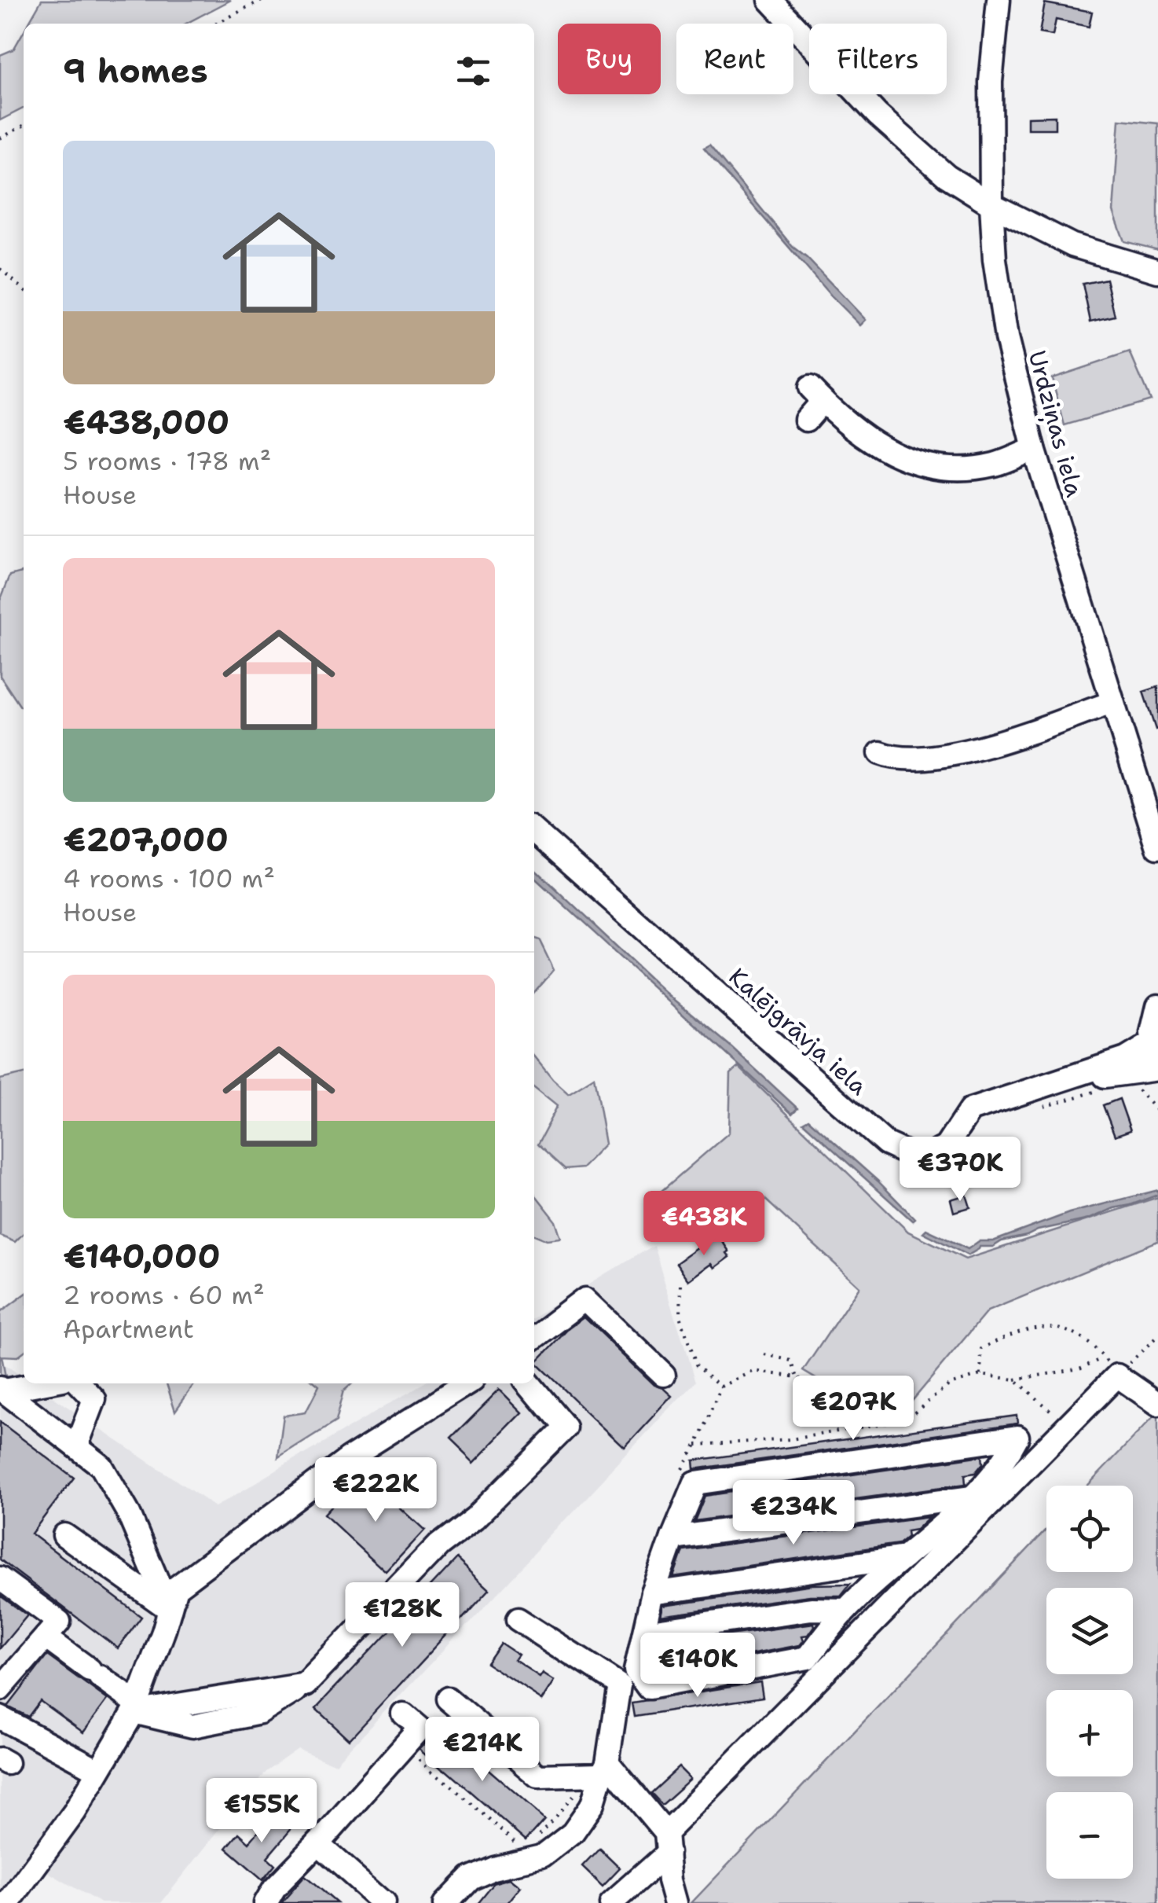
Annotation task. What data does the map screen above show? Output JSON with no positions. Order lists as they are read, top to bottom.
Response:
{
  "streets": {
    "street": ["Urdziņas iela", "Kalējgrāvja iela"]
  },
  "page": {
    "chip": ["Buy", "Rent", "Filters"],
    "heading": "9 homes",
    "list": [
      {
        "name": "€438,000",
        "note": "5 rooms · 178 m² · House"
      },
      {
        "name": "€207,000",
        "note": "4 rooms · 100 m² · House"
      },
      {
        "name": "€140,000",
        "note": "2 rooms · 60 m² · Apartment"
      }
    ],
    "price": [
      "€370K",
      "€438K",
      "€207K",
      "€222K",
      "€234K",
      "€128K",
      "€140K",
      "€214K",
      "€155K"
    ],
    "map_buttons": ["+", "−"]
  }
}
